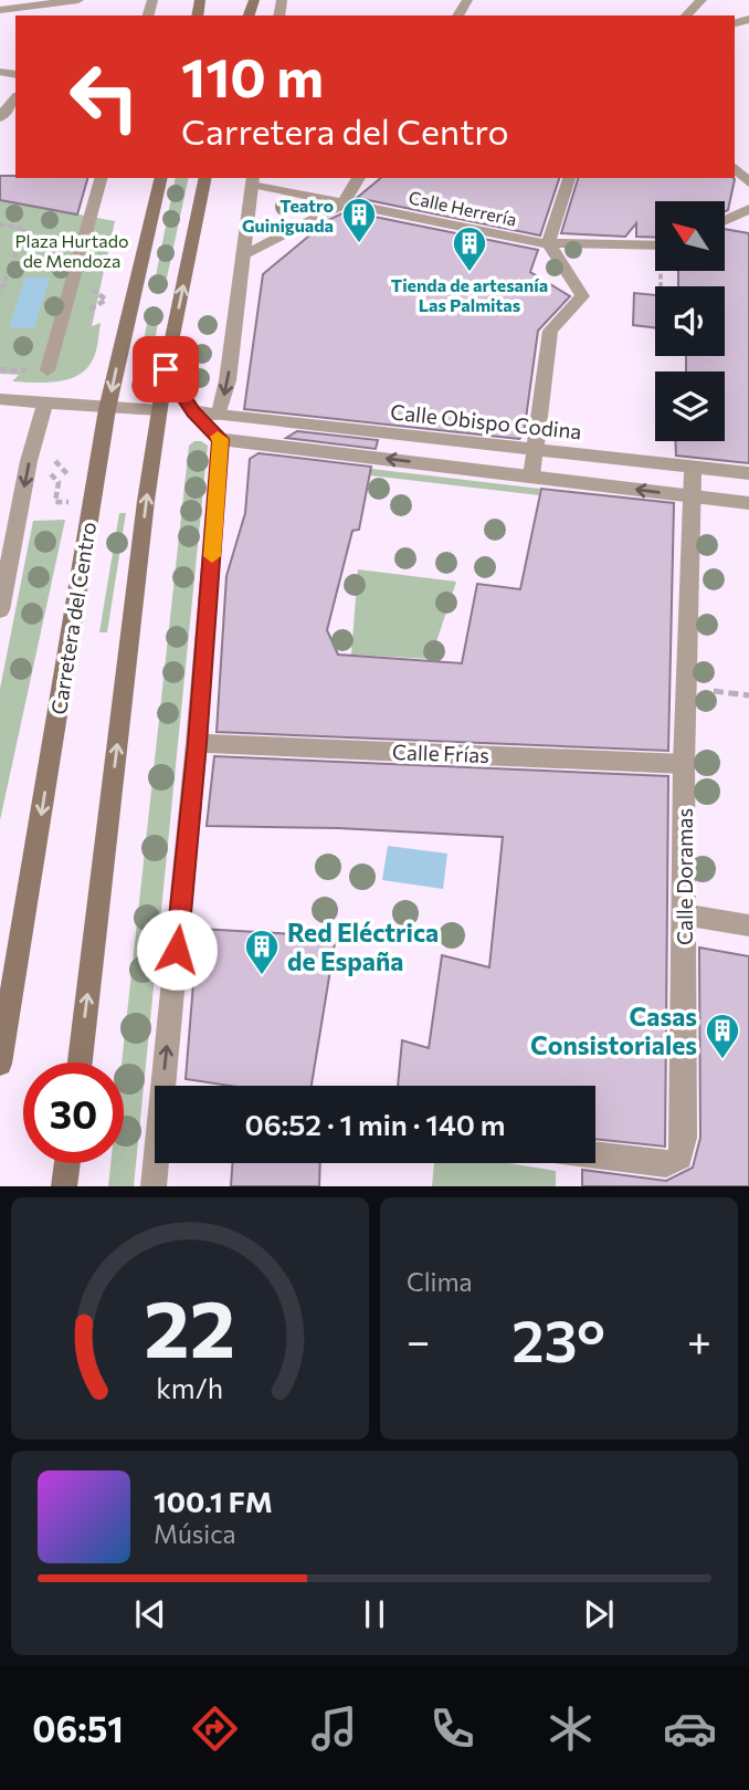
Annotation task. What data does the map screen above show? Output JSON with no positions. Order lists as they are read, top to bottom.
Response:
{
  "streets": {
    "main road": ["Carretera del Centro"],
    "street": [
      "Calle Herrería",
      "Calle Obispo Codina",
      "Calle Frías",
      "Calle Doramas"
    ]
  },
  "crossings": [
    ["Calle Obispo Codina", "Calle Doramas"],
    ["Calle Frías", "Calle Doramas"]
  ],
  "parks": ["Plaza Hurtado de Mendoza"],
  "places": {
    "building": [
      "Teatro Guiniguada",
      "Tienda de artesanía Las Palmitas",
      "Red Eléctrica de España",
      "Casas Consistoriales"
    ]
  },
  "north": "top left",
  "page": {
    "turn": ["110 m", "Carretera del Centro"],
    "limit": "30",
    "trip": "06:52 · 1 min · 140 m",
    "tile": "Clima",
    "heat": ["−", "23°", "+"],
    "song": ["100.1 FM", "Música"],
    "tabs": "06:51",
    "gauge": ["22", "km/h"]
  }
}
